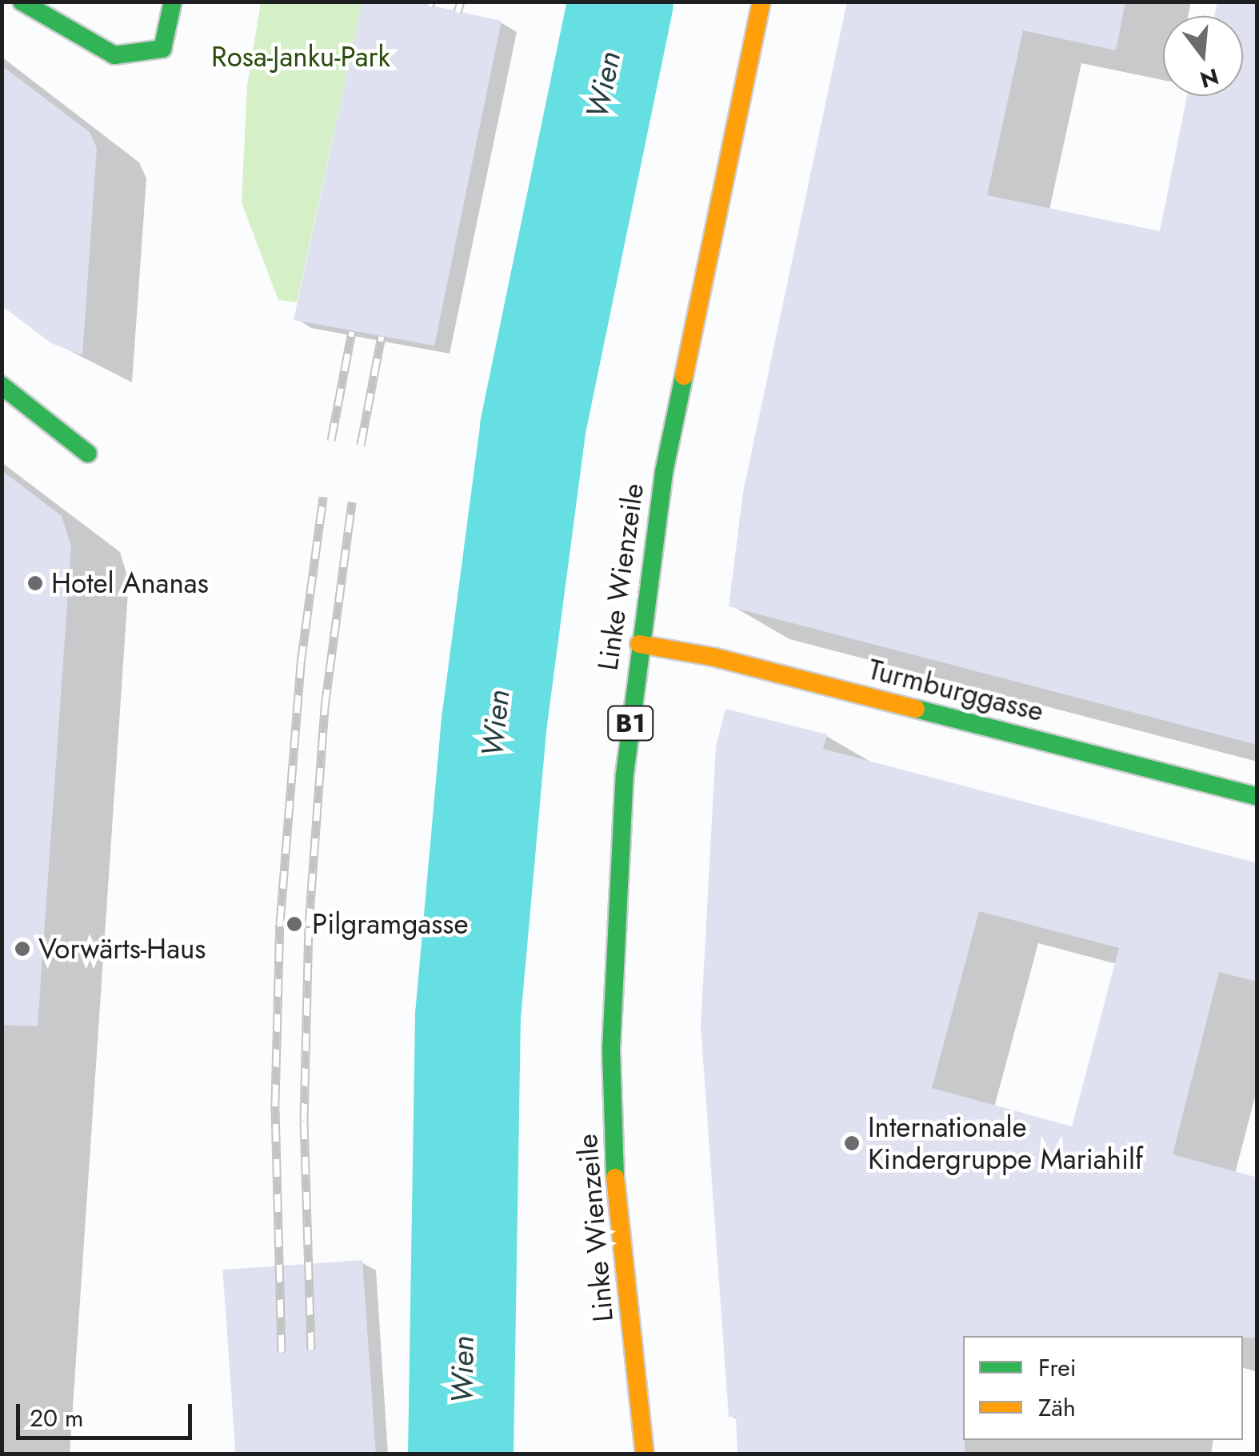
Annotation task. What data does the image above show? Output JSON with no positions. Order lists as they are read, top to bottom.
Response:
{
  "streets": {
    "main road": ["Linke Wienzeile", "Turmburggasse", "B1"]
  },
  "crossings": [
    ["Linke Wienzeile", "Turmburggasse"]
  ],
  "water": ["Wien"],
  "parks": ["Rosa-Janku-Park"],
  "places": [
    "Hotel Ananas",
    "Pilgramgasse",
    "Vorwärts-Haus",
    "Internationale Kindergruppe Mariahilf"
  ],
  "legend": ["Frei", "Zäh"],
  "scale_bar": "20 m",
  "north": "bottom"
}
